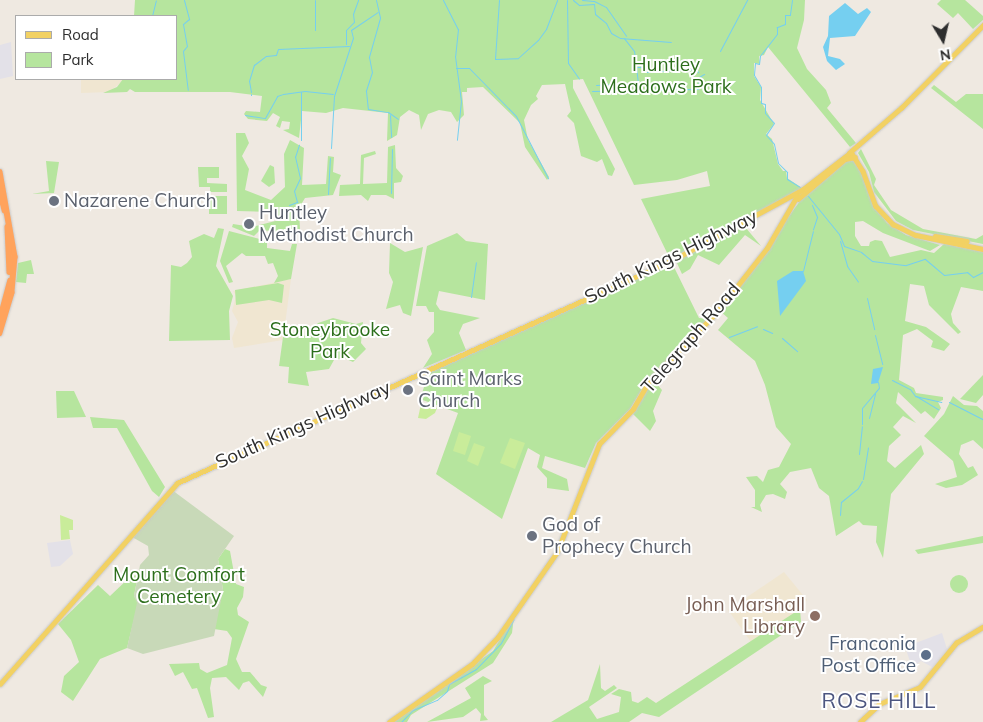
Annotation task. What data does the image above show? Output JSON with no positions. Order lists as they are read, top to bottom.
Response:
{
  "streets": {
    "main road": ["South Kings Highway", "Telegraph Road"]
  },
  "crossings": [
    ["South Kings Highway", "Telegraph Road"]
  ],
  "districts": ["ROSE HILL"],
  "parks": ["Huntley Meadows Park", "Stoneybrooke Park", "Mount Comfort Cemetery"],
  "places": [
    "Nazarene Church",
    "Huntley Methodist Church",
    "Saint Marks Church",
    "God of Prophecy Church",
    "John Marshall Library",
    "Franconia Post Office"
  ],
  "legend": ["Road", "Park"],
  "north": "bottom"
}
